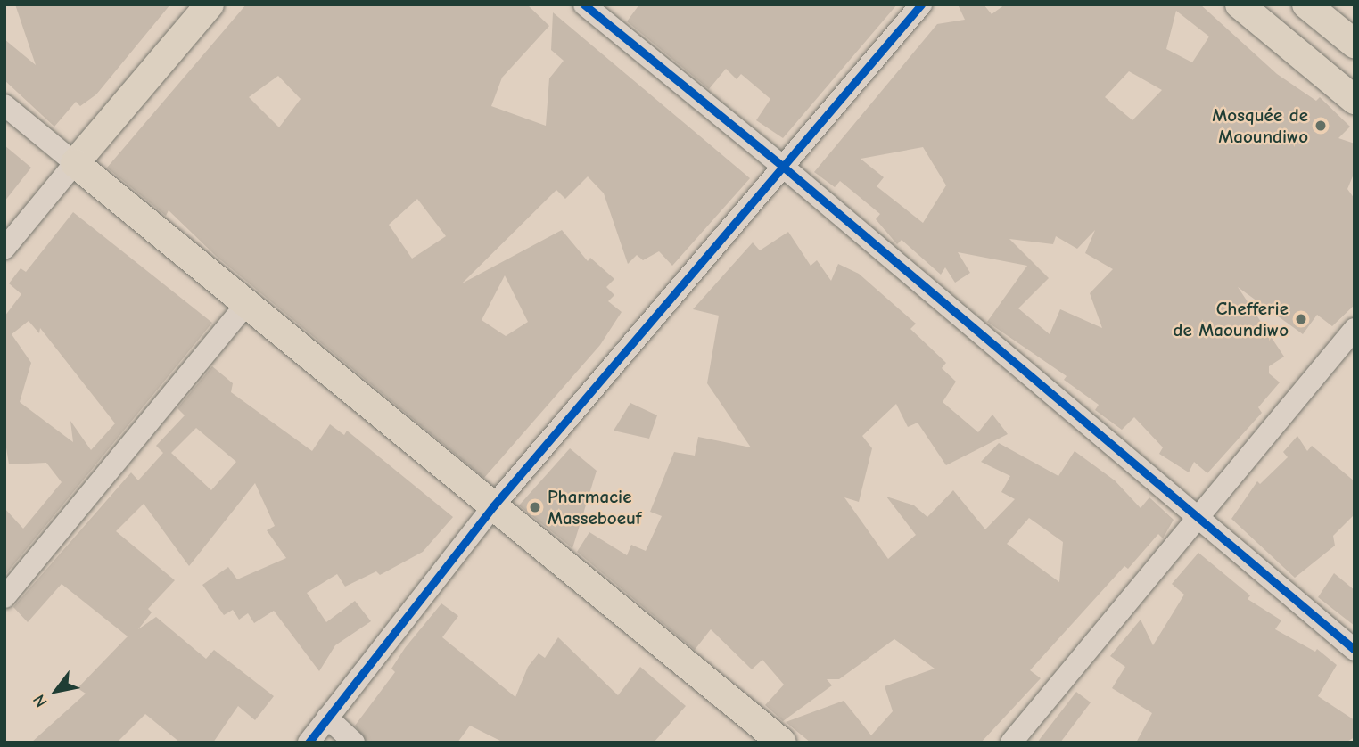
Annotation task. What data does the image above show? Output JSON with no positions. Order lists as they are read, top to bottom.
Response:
{
  "places": ["Mosquée de Maoundiwo", "Chefferie de Maoundiwo", "Pharmacie Masseboeuf"],
  "north": "bottom left"
}
